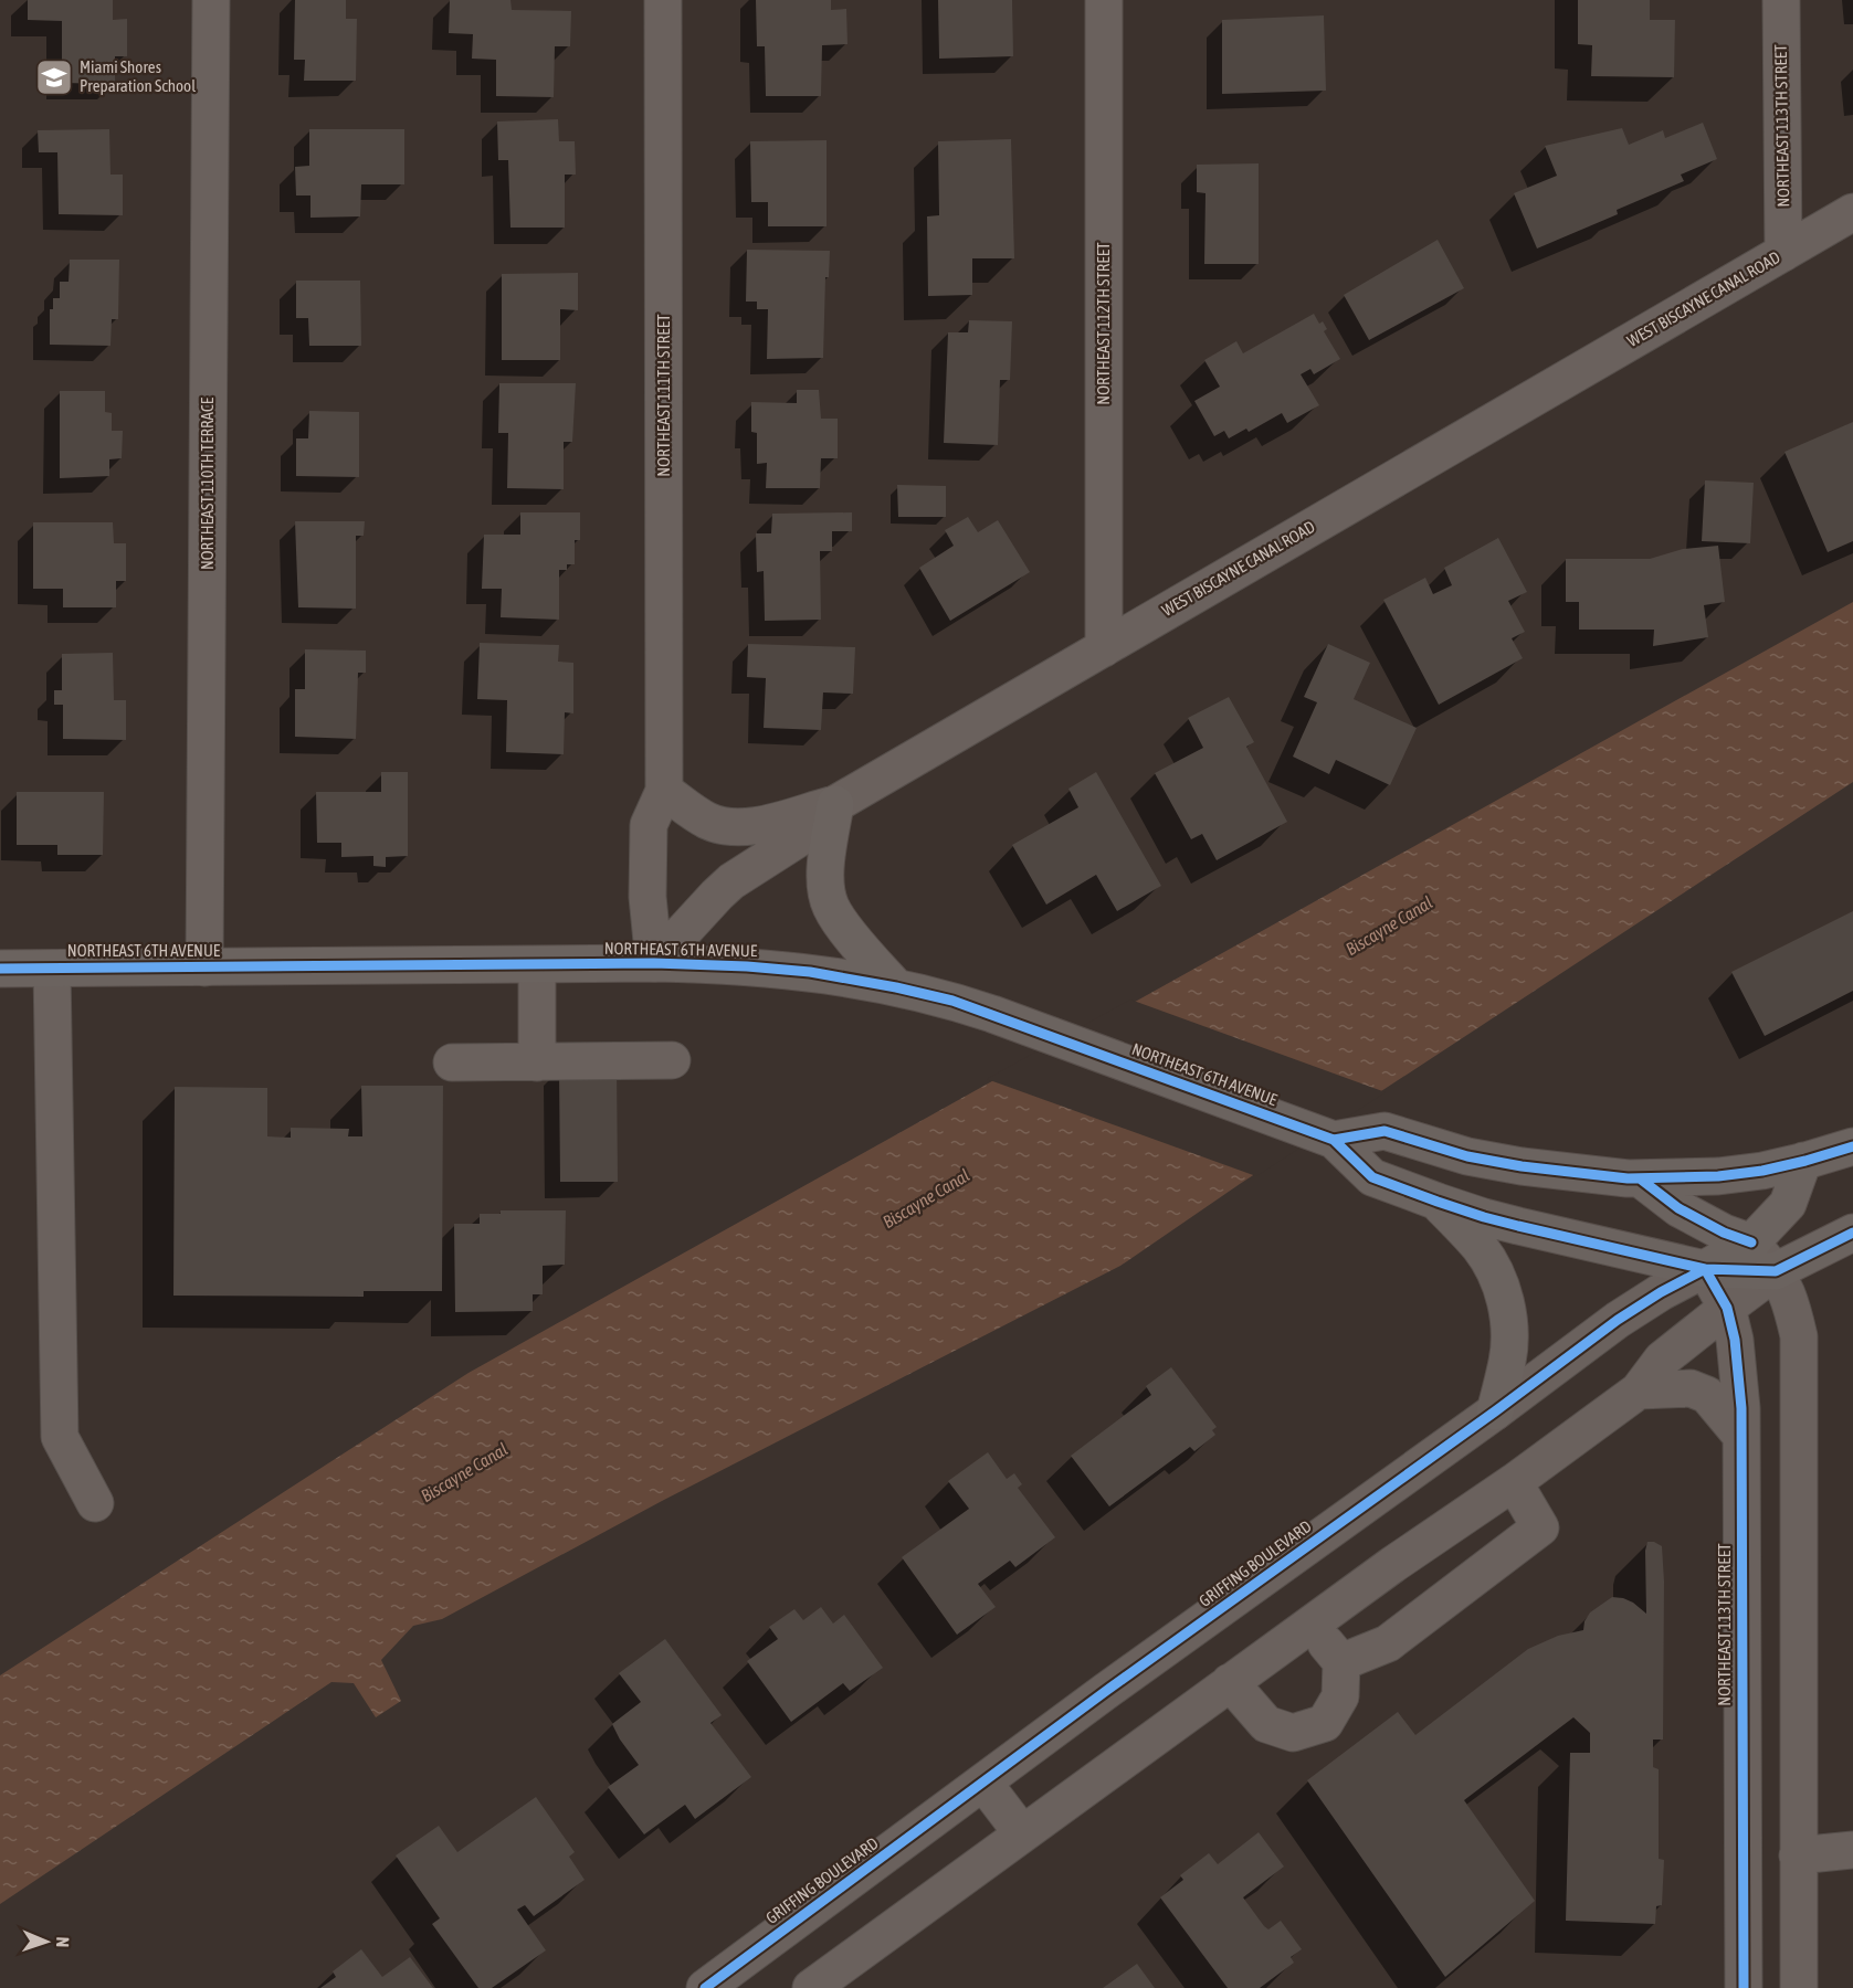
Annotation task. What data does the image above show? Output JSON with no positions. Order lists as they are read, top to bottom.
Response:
{
  "streets": {
    "main road": ["NORTHEAST 6TH AVENUE", "GRIFFING BOULEVARD"],
    "street": [
      "NORTHEAST 113TH STREET",
      "WEST BISCAYNE CANAL ROAD",
      "NORTHEAST 112TH STREET",
      "NORTHEAST 111TH STREET",
      "NORTHEAST 110TH TERRACE"
    ]
  },
  "crossings": [
    ["NORTHEAST 113TH STREET", "WEST BISCAYNE CANAL ROAD"],
    ["NORTHEAST 113TH STREET", "NORTHEAST 6TH AVENUE"],
    ["NORTHEAST 113TH STREET", "GRIFFING BOULEVARD"],
    ["WEST BISCAYNE CANAL ROAD", "NORTHEAST 112TH STREET"],
    ["WEST BISCAYNE CANAL ROAD", "NORTHEAST 6TH AVENUE"],
    ["NORTHEAST 110TH TERRACE", "NORTHEAST 6TH AVENUE"],
    ["NORTHEAST 6TH AVENUE", "GRIFFING BOULEVARD"]
  ],
  "water": ["Biscayne Canal"],
  "places": {
    "school or university": ["Miami Shores Preparation School"]
  },
  "north": "right"
}
